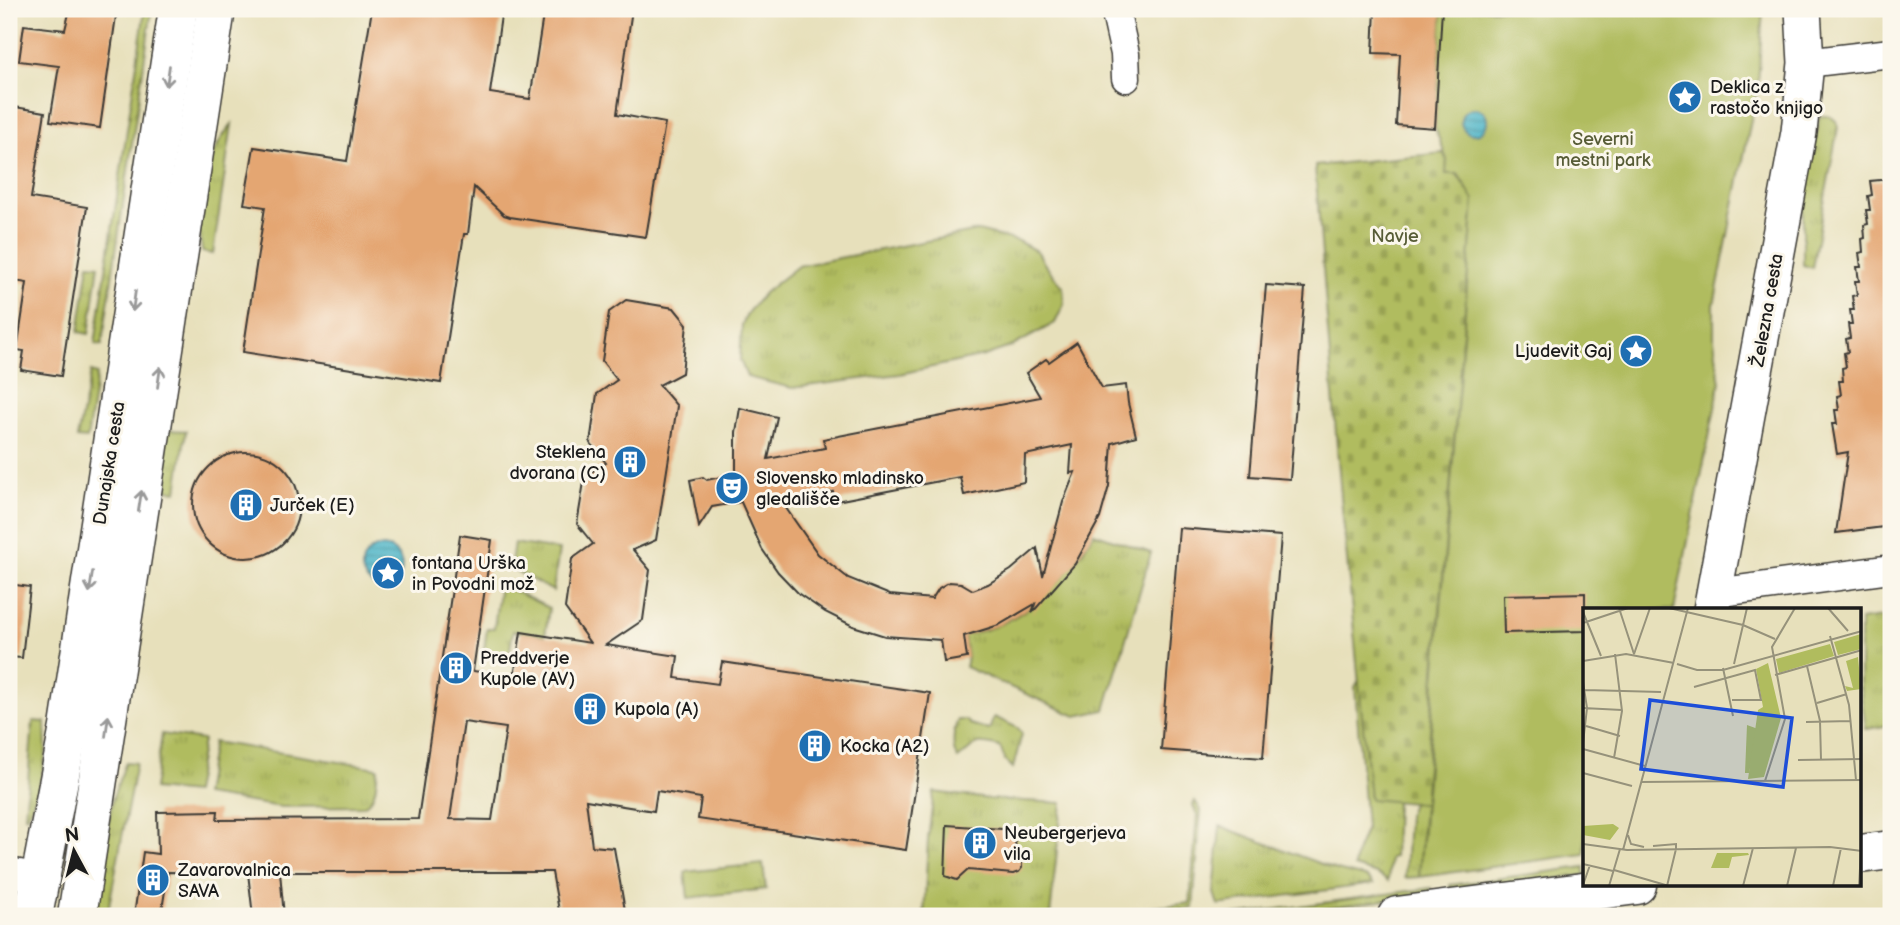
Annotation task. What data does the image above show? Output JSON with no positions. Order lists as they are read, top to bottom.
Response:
{
  "streets": {
    "main road": ["Dunajska cesta"],
    "street": ["Železna cesta"]
  },
  "parks": ["Severni mestni park", "Navje"],
  "places": {
    "place": ["Deklica z rastočo knjigo", "Ljudevit Gaj", "fontana Urška in Povodni mož"],
    "building": [
      "Steklena dvorana (C)",
      "Jurček (E)",
      "Preddverje Kupole (AV)",
      "Kupola (A)",
      "Kocka (A2)",
      "Neubergerjeva vila",
      "Zavarovalnica SAVA"
    ],
    "theatre": ["Slovensko mladinsko gledališče"]
  },
  "north": "top"
}
